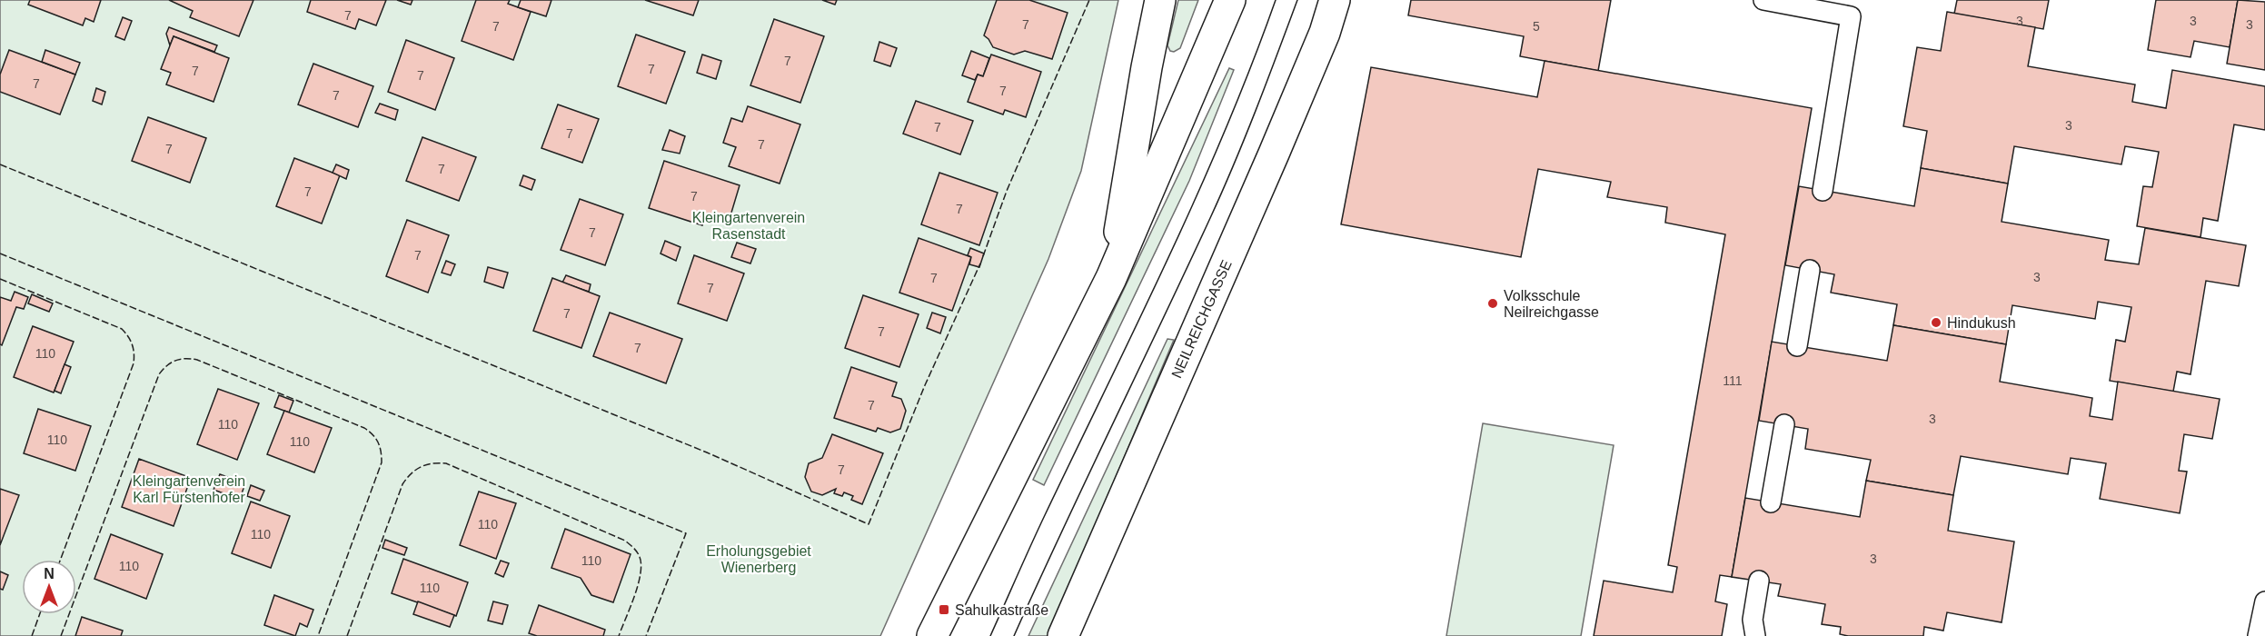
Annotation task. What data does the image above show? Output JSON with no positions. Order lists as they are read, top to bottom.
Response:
{
  "streets": {
    "street": ["NEILREICHGASSE"]
  },
  "parks": ["Kleingartenverein Rasenstadt", "Kleingartenverein Karl Fürstenhofer", "Erholungsgebiet Wienerberg"],
  "places": {
    "other": ["Volksschule Neilreichgasse", "Hindukush"],
    "transit": ["Sahulkastraße"]
  },
  "house_numbers": [
    "7",
    "3",
    "3",
    "7",
    "3",
    "7",
    "5",
    "7",
    "7",
    "7",
    "7",
    "7",
    "7",
    "7",
    "3",
    "7",
    "7",
    "7",
    "7",
    "7",
    "7",
    "7",
    "7",
    "7",
    "7",
    "3",
    "7",
    "7",
    "7",
    "7",
    "7",
    "110",
    "111",
    "7",
    "3",
    "110",
    "110",
    "110",
    "7",
    "110",
    "110",
    "3",
    "110",
    "110",
    "110"
  ],
  "north": "top"
}
